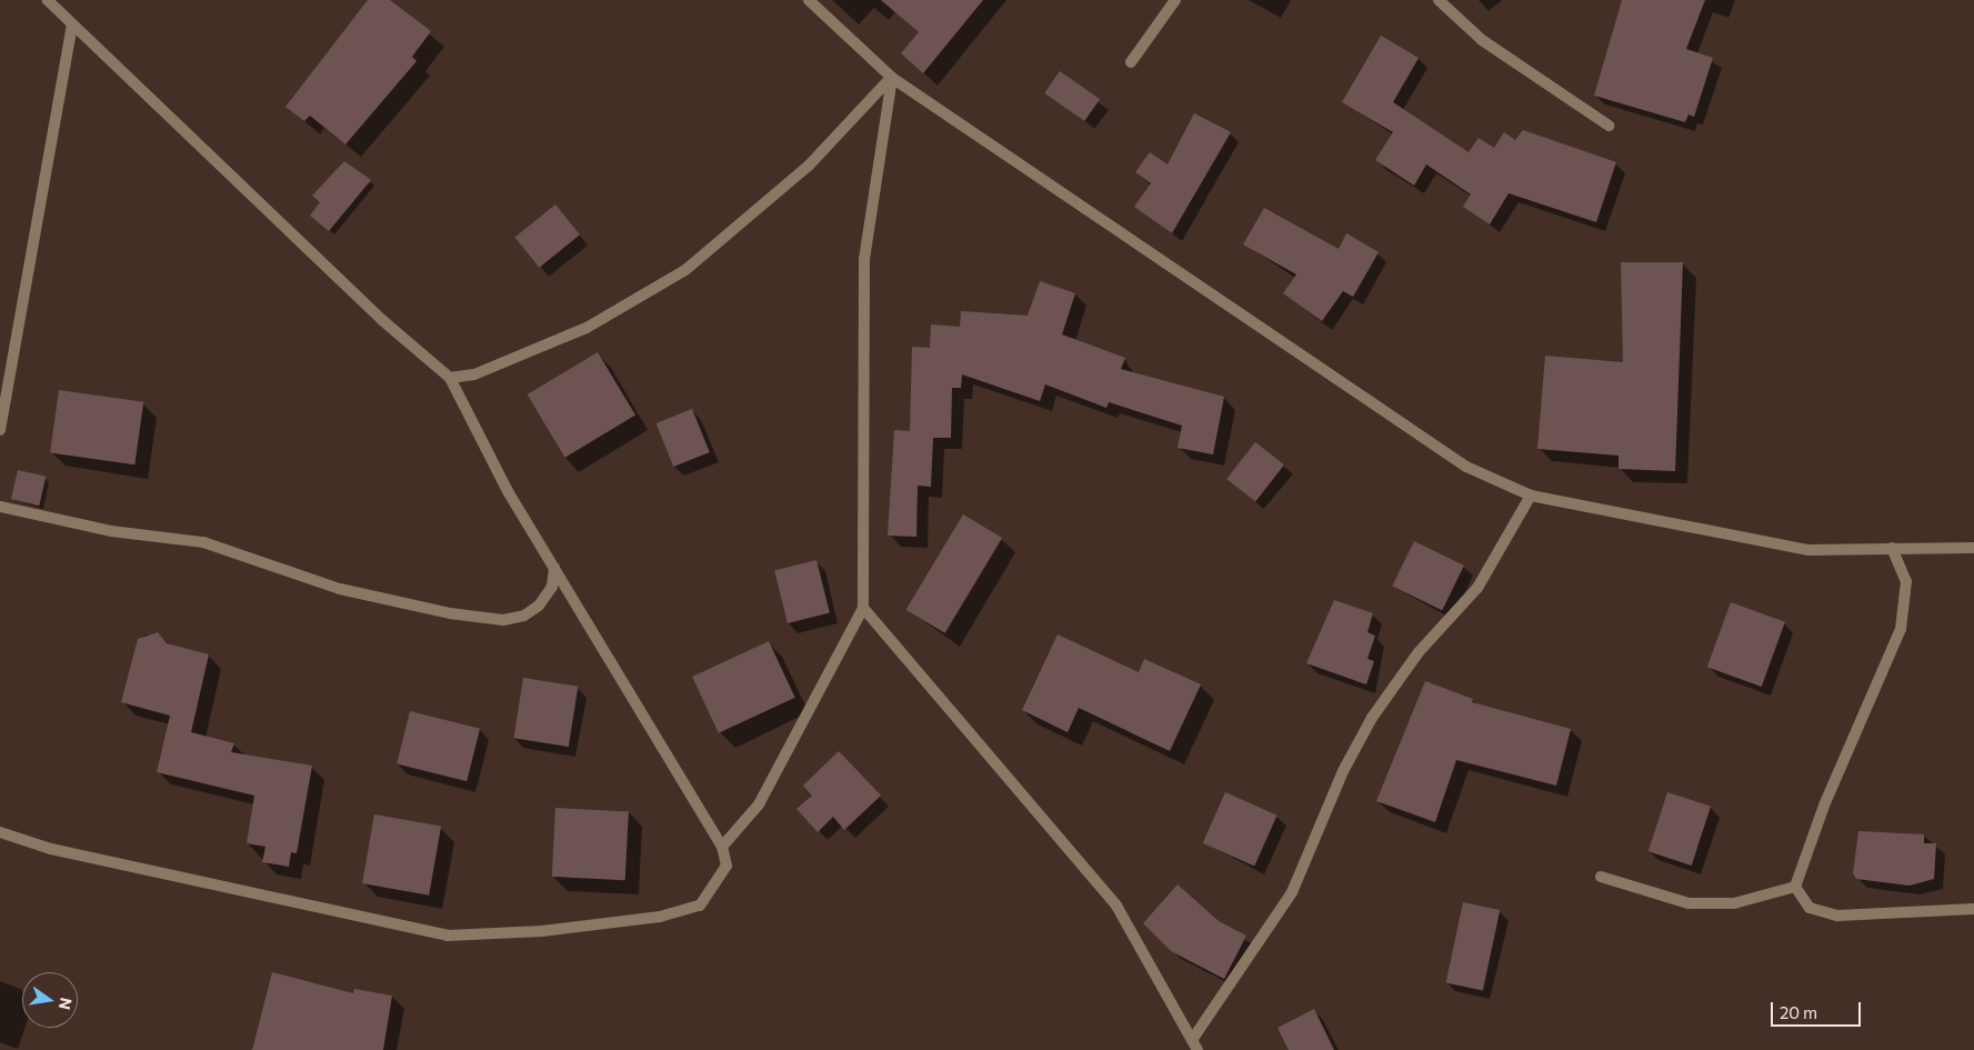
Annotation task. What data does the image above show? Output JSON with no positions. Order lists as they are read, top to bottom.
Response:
{
  "scale_bar": "20 m",
  "north": "right"
}
